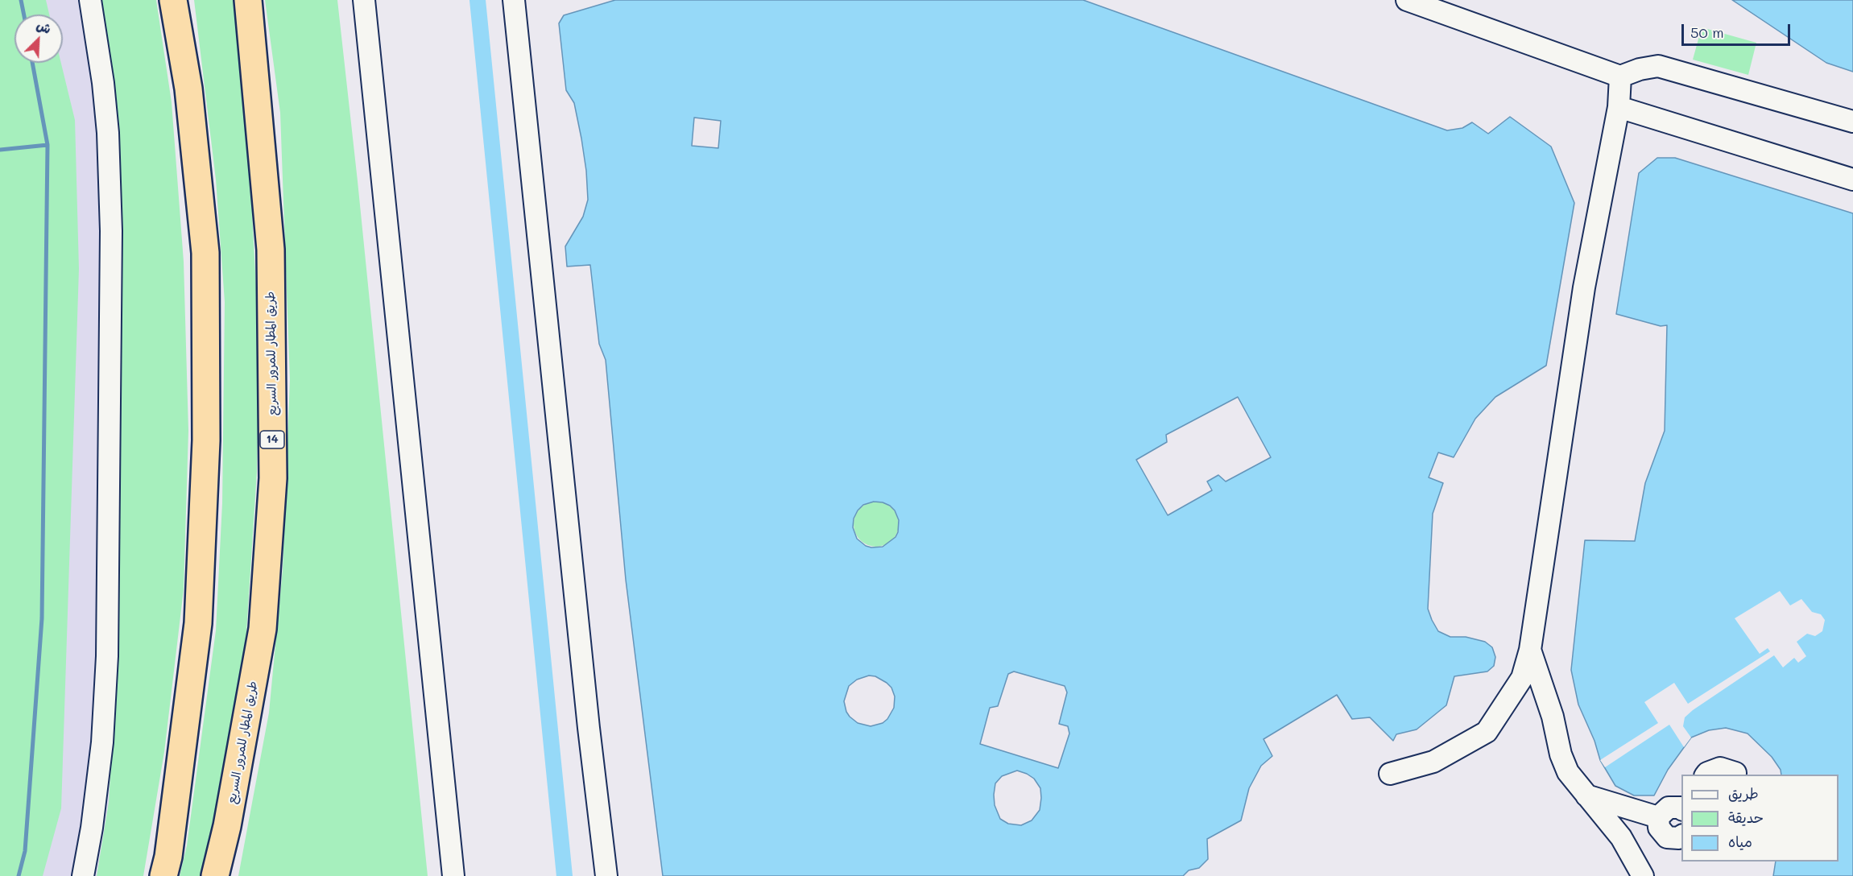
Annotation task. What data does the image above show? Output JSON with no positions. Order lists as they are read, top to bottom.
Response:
{
  "streets": {
    "highway": ["طريق المطار للمرور السريع", "14"]
  },
  "legend": ["طريق", "حديقة", "مياه"],
  "scale_bar": "50 m",
  "north": "top right"
}
